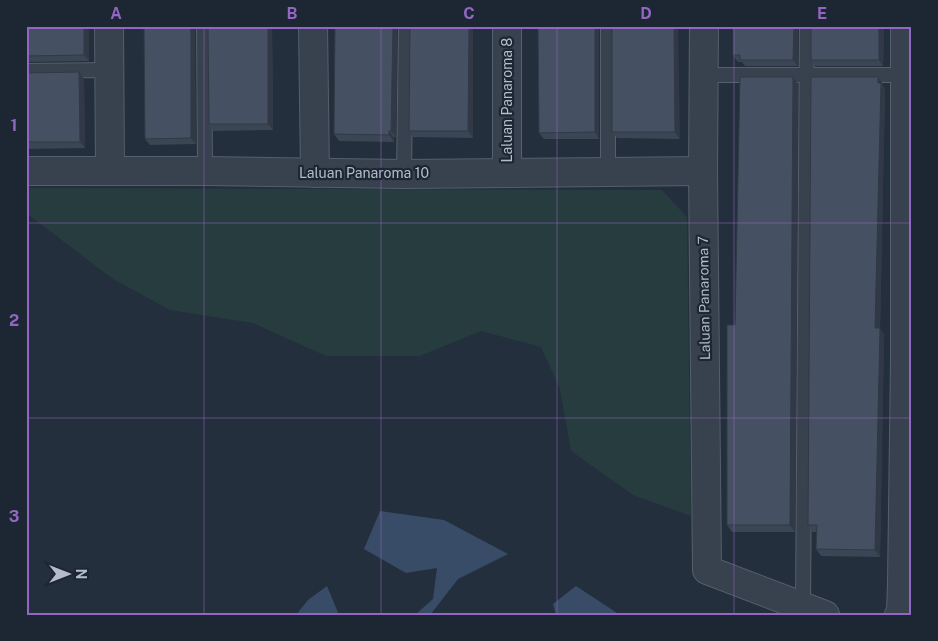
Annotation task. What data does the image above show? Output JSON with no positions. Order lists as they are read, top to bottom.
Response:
{
  "streets": {
    "street": ["Laluan Panaroma 8", "Laluan Panaroma 10", "Laluan Panaroma 7"]
  },
  "crossings": [
    ["Laluan Panaroma 8", "Laluan Panaroma 10"],
    ["Laluan Panaroma 10", "Laluan Panaroma 7"]
  ],
  "north": "right",
  "grid": {
    "columns": [
      "A",
      "B",
      "C",
      "D",
      "E"
    ],
    "rows": ["1", "2", "3"]
  }
}
